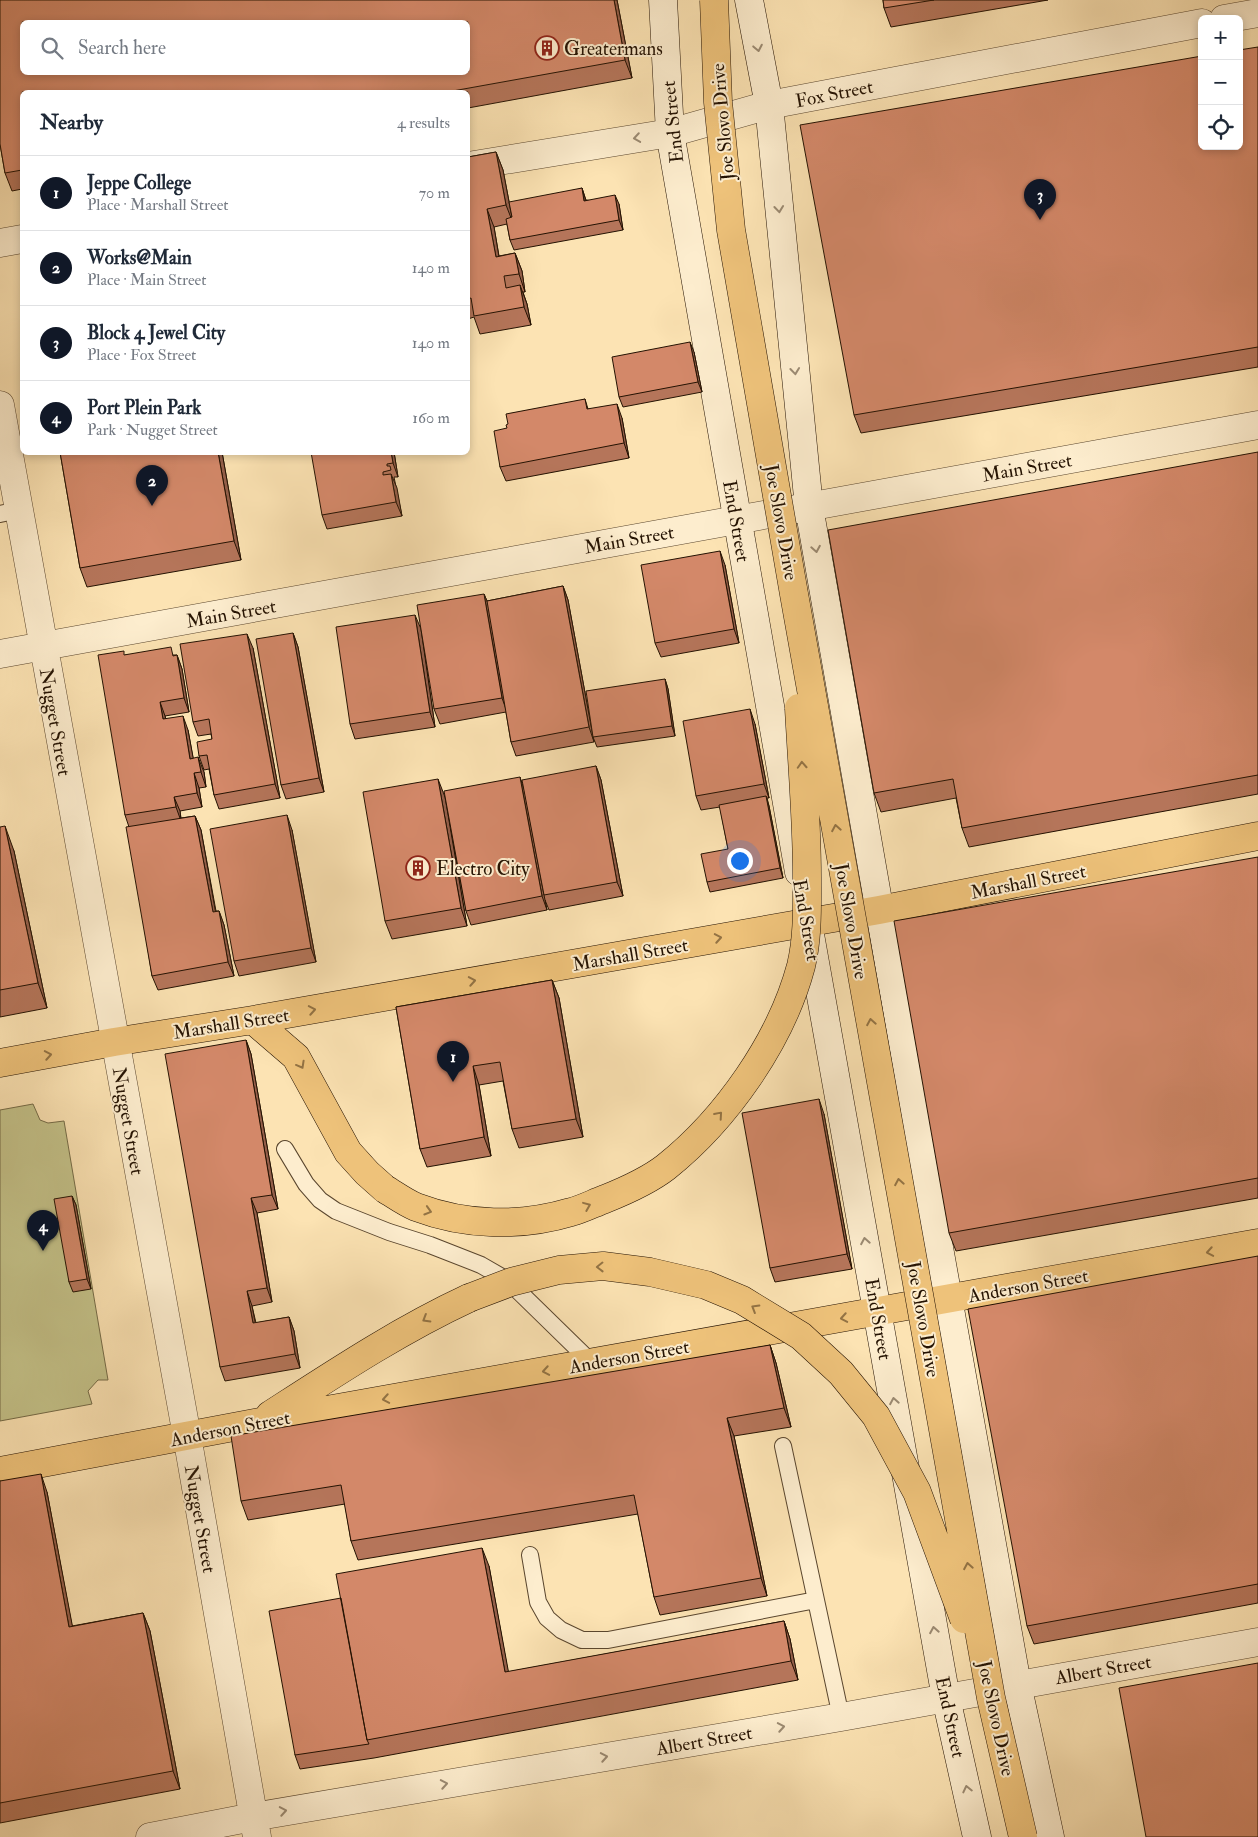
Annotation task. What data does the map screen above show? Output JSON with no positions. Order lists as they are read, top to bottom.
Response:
{
  "streets": {
    "main road": ["Joe Slovo Drive", "Marshall Street", "Anderson Street"],
    "street": [
      "Fox Street",
      "End Street",
      "Main Street",
      "Nugget Street",
      "Albert Street"
    ]
  },
  "crossings": [
    ["Fox Street", "End Street"],
    ["End Street", "Main Street"],
    ["End Street", "Marshall Street"],
    ["End Street", "Anderson Street"],
    ["End Street", "Albert Street"],
    ["Main Street", "Nugget Street"],
    ["Nugget Street", "Marshall Street"],
    ["Nugget Street", "Anderson Street"],
    ["Nugget Street", "Albert Street"]
  ],
  "one_way": [
    "Joe Slovo Drive",
    "Marshall Street",
    "Anderson Street",
    "Albert Street"
  ],
  "places": {
    "building": ["Greatermans", "Electro City"]
  },
  "page": {
    "map_buttons": ["+", "−"],
    "search": "Search here",
    "heading": ["Nearby", "4 results"],
    "list": [
      {
        "mark": "1",
        "name": "Jeppe College",
        "note": "Place · Marshall Street",
        "value": "70 m"
      },
      {
        "mark": "2",
        "name": "Works@Main",
        "note": "Place · Main Street",
        "value": "140 m"
      },
      {
        "mark": "3",
        "name": "Block 4 Jewel City",
        "note": "Place · Fox Street",
        "value": "140 m"
      },
      {
        "mark": "4",
        "name": "Port Plein Park",
        "note": "Park · Nugget Street",
        "value": "160 m"
      }
    ],
    "pins": [
      "3",
      "2",
      "1",
      "4"
    ]
  }
}
